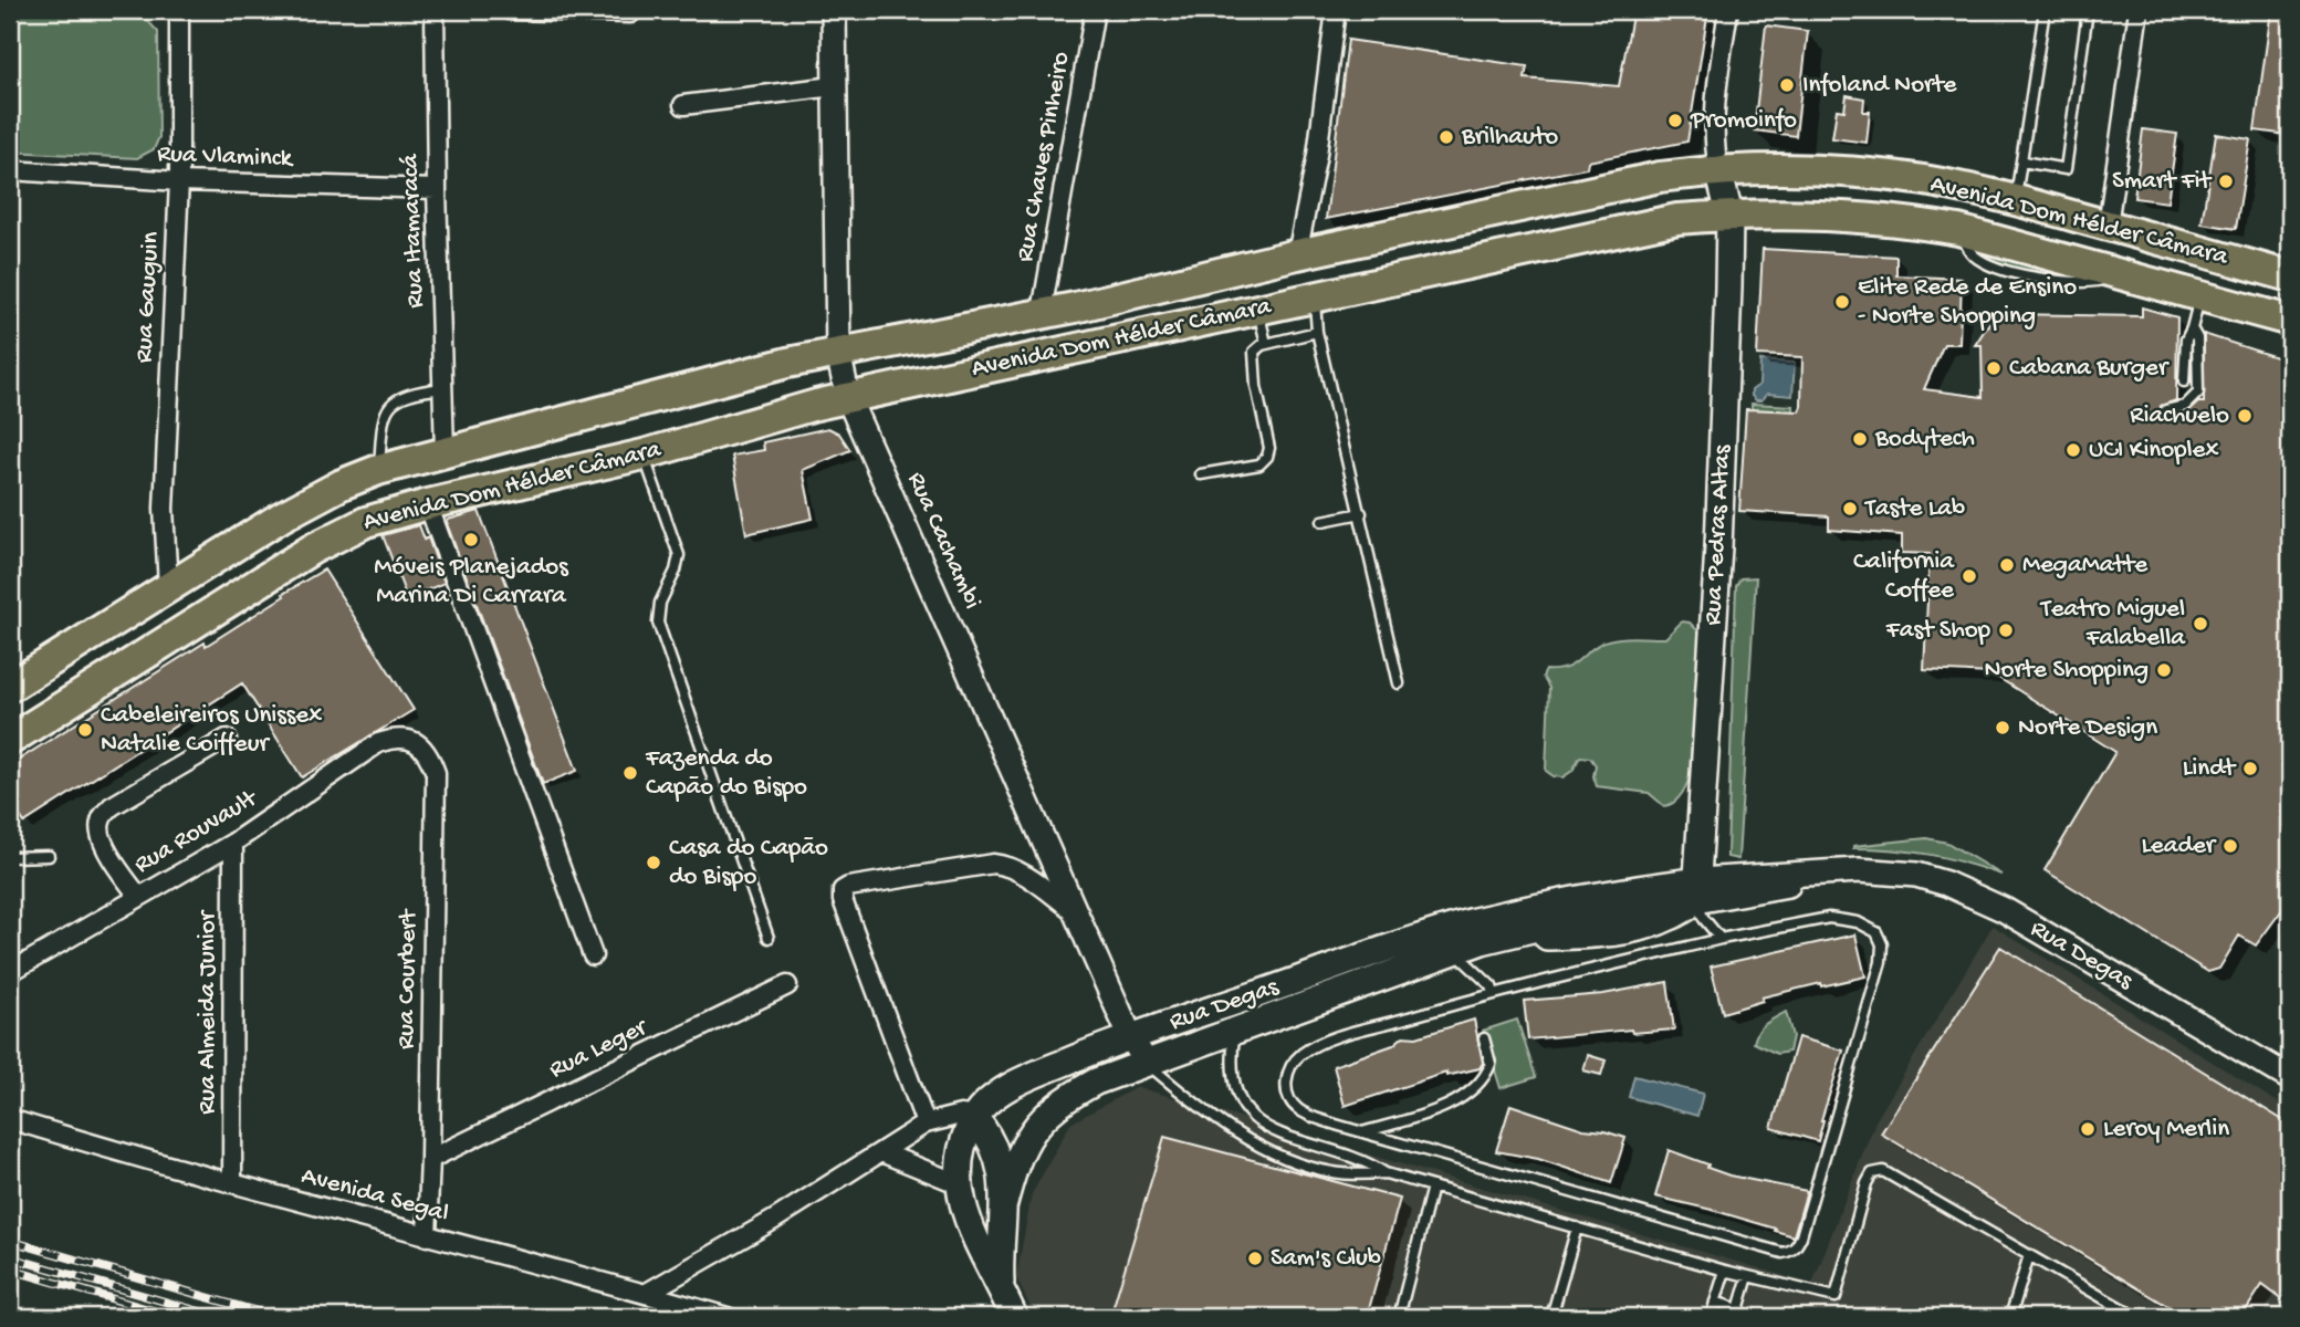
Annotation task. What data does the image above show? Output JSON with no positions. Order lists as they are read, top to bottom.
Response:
{
  "streets": {
    "main road": ["Avenida Dom Hélder Câmara", "Rua Pedras Altas", "Rua Degas"],
    "street": [
      "Rua Vlaminck",
      "Rua Chaves Pinheiro",
      "Rua Itamaracá",
      "Rua Gauguin",
      "Rua Cachambi",
      "Rua Rouvault",
      "Rua Courbert",
      "Rua Almeida Junior",
      "Rua Leger",
      "Avenida Segal"
    ]
  },
  "crossings": [
    ["Rua Vlaminck", "Rua Itamaracá"],
    ["Rua Vlaminck", "Rua Gauguin"],
    ["Rua Chaves Pinheiro", "Avenida Dom Hélder Câmara"],
    ["Avenida Dom Hélder Câmara", "Rua Itamaracá"],
    ["Avenida Dom Hélder Câmara", "Rua Gauguin"],
    ["Avenida Dom Hélder Câmara", "Rua Pedras Altas"],
    ["Avenida Dom Hélder Câmara", "Rua Cachambi"],
    ["Rua Pedras Altas", "Rua Degas"],
    ["Rua Cachambi", "Rua Degas"],
    ["Rua Rouvault", "Rua Courbert"],
    ["Rua Rouvault", "Rua Almeida Junior"],
    ["Rua Courbert", "Rua Leger"],
    ["Rua Courbert", "Avenida Segal"],
    ["Rua Almeida Junior", "Avenida Segal"]
  ],
  "places": [
    "Infoland Norte",
    "Promoinfo",
    "Brilhauto",
    "Smart Fit",
    "Elite Rede de Ensino - Norte Shopping",
    "Cabana Burger",
    "Riachuelo",
    "Bodytech",
    "UCI Kinoplex",
    "Taste Lab",
    "Móveis Planejados Marina Di Carrara",
    "MegaMatte",
    "California Coffee",
    "Teatro Miguel Falabella",
    "Fast Shop",
    "Norte Shopping",
    "Norte Design",
    "Cabeleireiros Unissex Natalie Coiffeur",
    "Lindt",
    "Fazenda do Capão do Bispo",
    "Leader",
    "Casa do Capão do Bispo",
    "Leroy Merlin",
    "Sam's Club"
  ]
}
